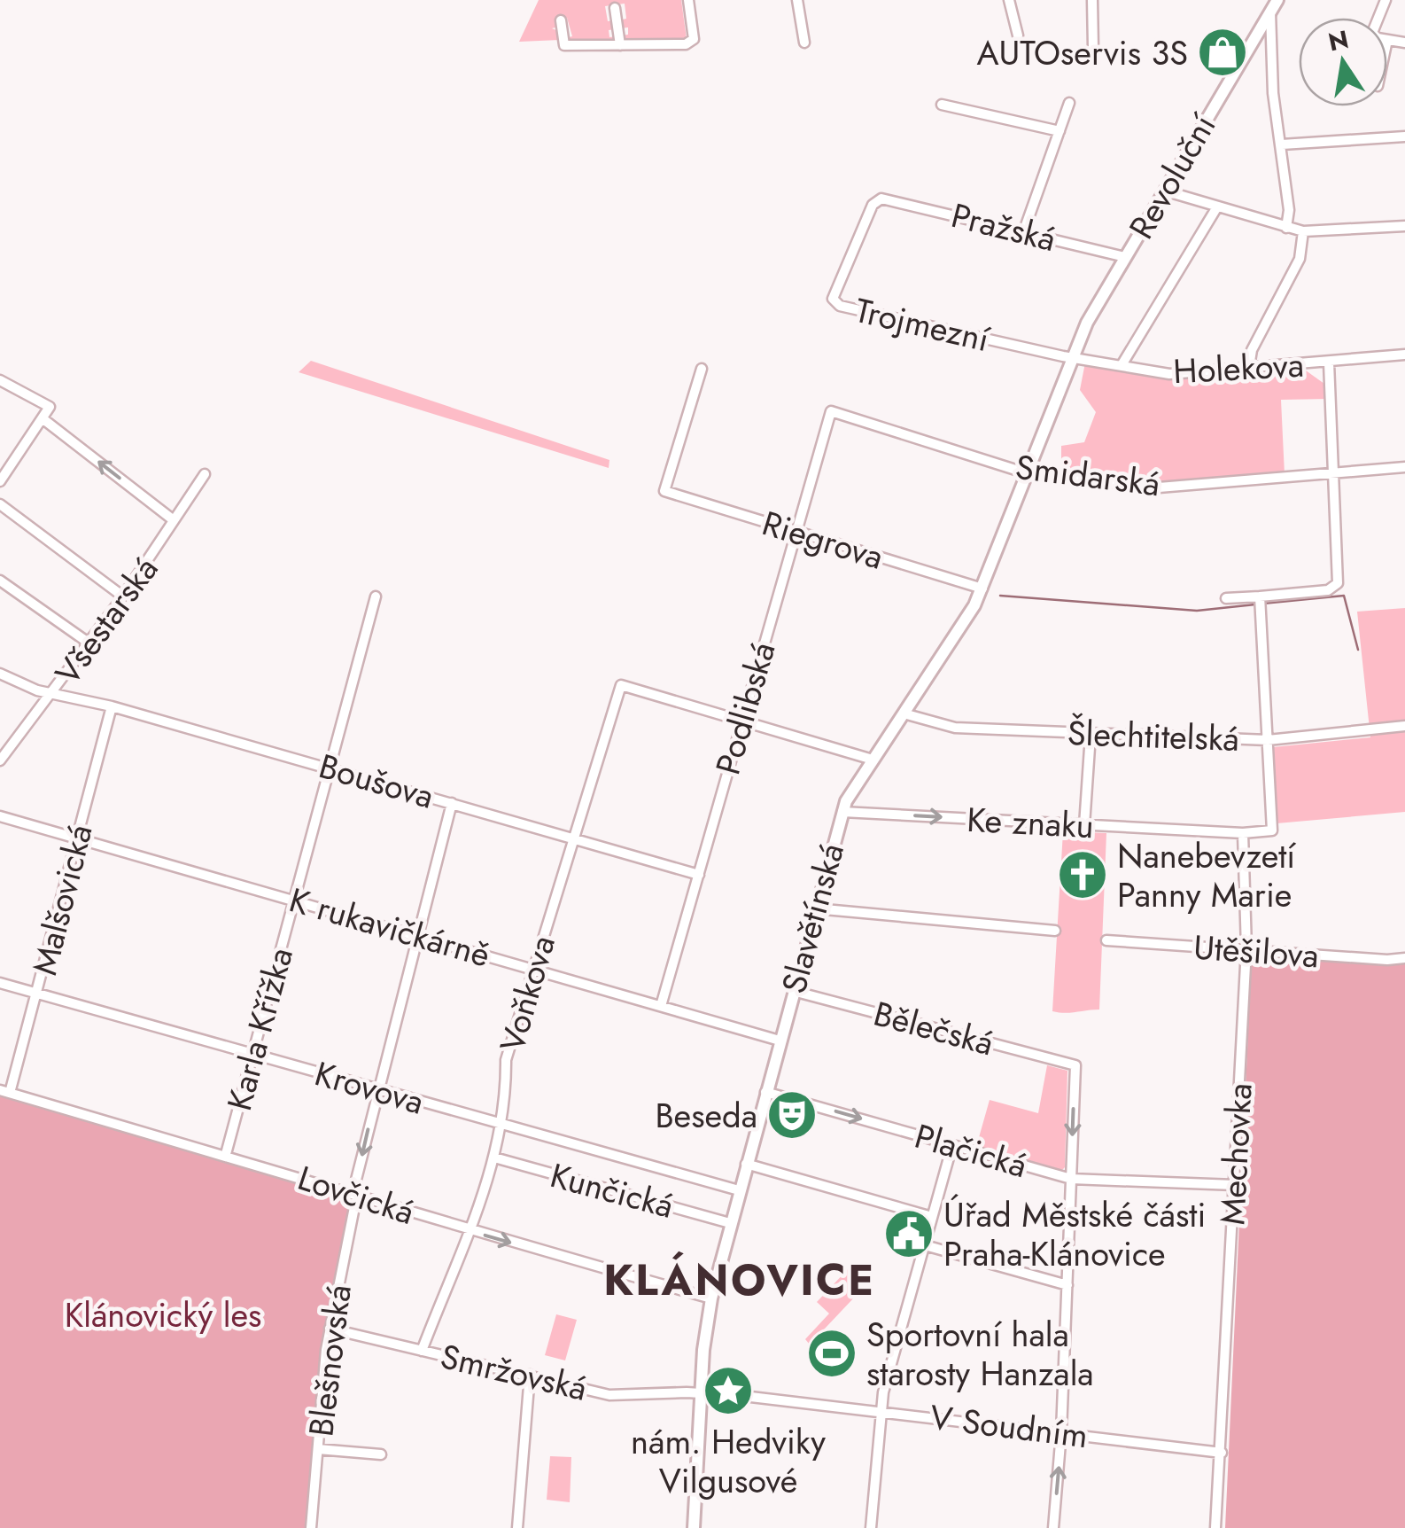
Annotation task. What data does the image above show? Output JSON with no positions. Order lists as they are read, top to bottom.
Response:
{
  "streets": {
    "street": [
      "Revoluční",
      "Pražská",
      "Trojmezní",
      "Holekova",
      "Smidarská",
      "Riegrova",
      "Všestarská",
      "Podlibská",
      "Šlechtitelská",
      "Boušova",
      "Ke znaku",
      "Malšovická",
      "Slavětínská",
      "K rukavičkárně",
      "Utěšilova",
      "Voňkova",
      "Bělečská",
      "Karla Křížka",
      "Krovova",
      "Plačická",
      "Mechovka",
      "Kunčická",
      "Lovčická",
      "Blešnovská",
      "Smržovská",
      "V Soudním"
    ]
  },
  "crossings": [
    ["Revoluční", "Pražská"],
    ["Revoluční", "Trojmezní"],
    ["Revoluční", "Holekova"],
    ["Revoluční", "Slavětínská"],
    ["Pražská", "Trojmezní"],
    ["Trojmezní", "Holekova"],
    ["Trojmezní", "Slavětínská"],
    ["Holekova", "Slavětínská"],
    ["Smidarská", "Podlibská"],
    ["Smidarská", "Slavětínská"],
    ["Riegrova", "Podlibská"],
    ["Riegrova", "Slavětínská"],
    ["Všestarská", "Boušova"],
    ["Podlibská", "Boušova"],
    ["Podlibská", "K rukavičkárně"],
    ["Podlibská", "Voňkova"],
    ["Šlechtitelská", "Ke znaku"],
    ["Šlechtitelská", "Slavětínská"],
    ["Boušova", "Malšovická"],
    ["Boušova", "Voňkova"],
    ["Boušova", "Karla Křížka"],
    ["Boušova", "Blešnovská"],
    ["Ke znaku", "Slavětínská"],
    ["Ke znaku", "Mechovka"],
    ["Malšovická", "K rukavičkárně"],
    ["Malšovická", "Krovova"],
    ["Malšovická", "Lovčická"],
    ["Slavětínská", "K rukavičkárně"],
    ["Slavětínská", "Bělečská"],
    ["Slavětínská", "Krovova"],
    ["Slavětínská", "Plačická"],
    ["Slavětínská", "Kunčická"],
    ["Slavětínská", "Lovčická"],
    ["Slavětínská", "Smržovská"],
    ["K rukavičkárně", "Voňkova"],
    ["K rukavičkárně", "Karla Křížka"],
    ["K rukavičkárně", "Blešnovská"],
    ["Utěšilova", "Mechovka"],
    ["Voňkova", "Krovova"],
    ["Voňkova", "Kunčická"],
    ["Voňkova", "Lovčická"],
    ["Voňkova", "Smržovská"],
    ["Bělečská", "Plačická"],
    ["Karla Křížka", "Krovova"],
    ["Karla Křížka", "Lovčická"],
    ["Krovova", "Blešnovská"],
    ["Plačická", "Mechovka"],
    ["Mechovka", "V Soudním"],
    ["Lovčická", "Blešnovská"],
    ["Blešnovská", "Smržovská"],
    ["Smržovská", "V Soudním"]
  ],
  "one_way": ["Ke znaku", "Bělečská"],
  "districts": ["KLÁNOVICE"],
  "parks": ["Klánovický les"],
  "places": {
    "shop": ["AUTOservis 3S"],
    "church": ["Nanebevzetí Panny Marie"],
    "theatre": ["Beseda"],
    "public building": ["Úřad Městské části Praha-Klánovice"],
    "sports": ["Sportovní hala starosty Hanzala"],
    "place": ["nám. Hedviky Vilgusové"]
  },
  "north": "top"
}
